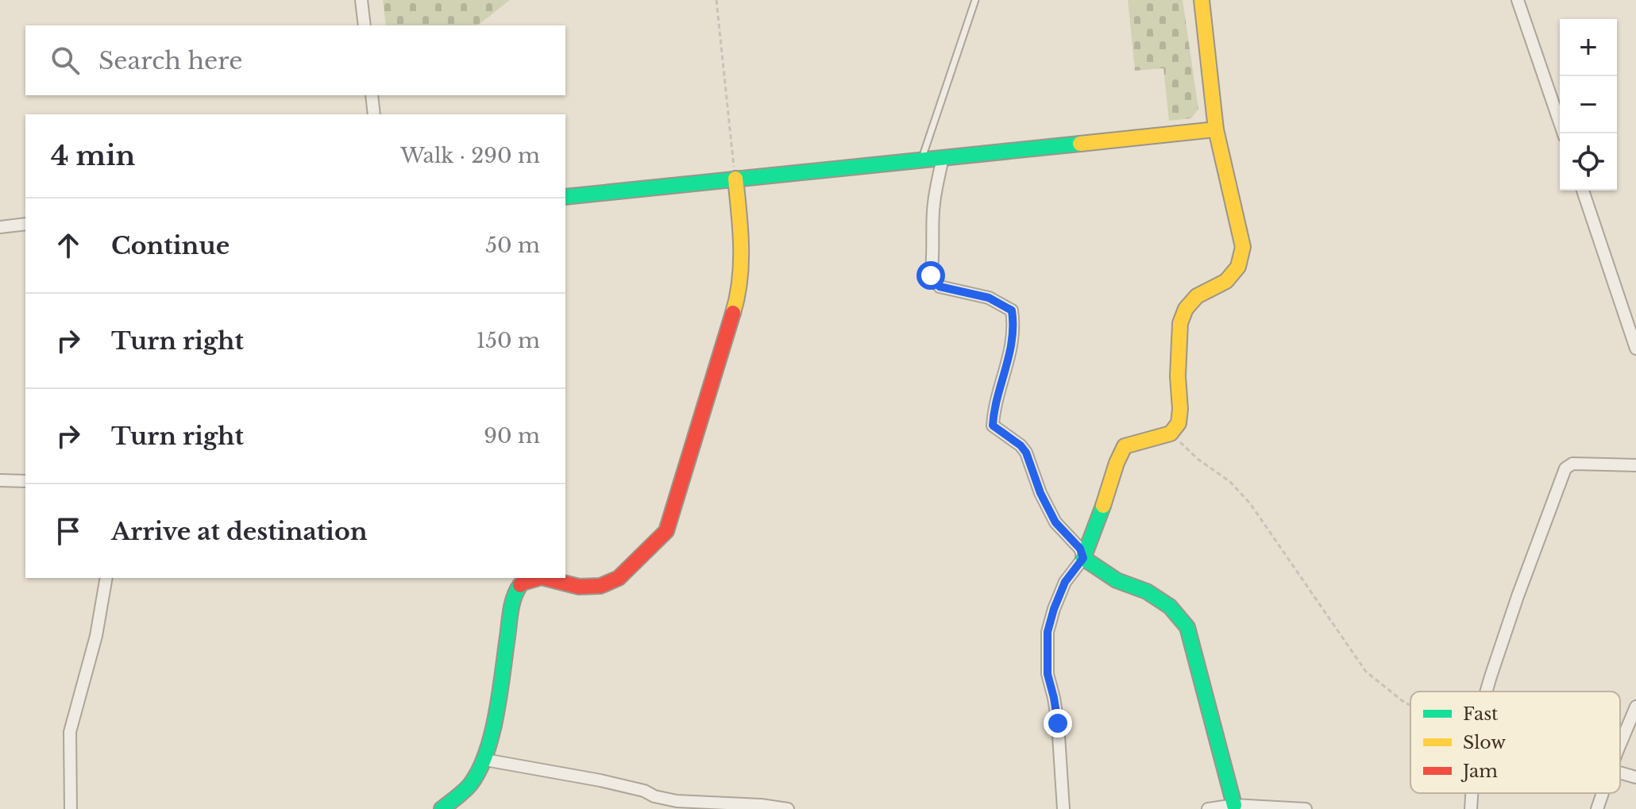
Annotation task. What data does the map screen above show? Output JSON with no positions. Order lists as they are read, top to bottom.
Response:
{
  "legend": ["Fast", "Slow", "Jam"],
  "page": {
    "map_buttons": ["+", "−"],
    "search": "Search here",
    "heading": ["4 min", "Walk · 290 m"],
    "list": [
      ["Continue", "50 m"],
      ["Turn right", "150 m"],
      ["Turn right", "90 m"],
      "Arrive at destination"
    ]
  }
}
